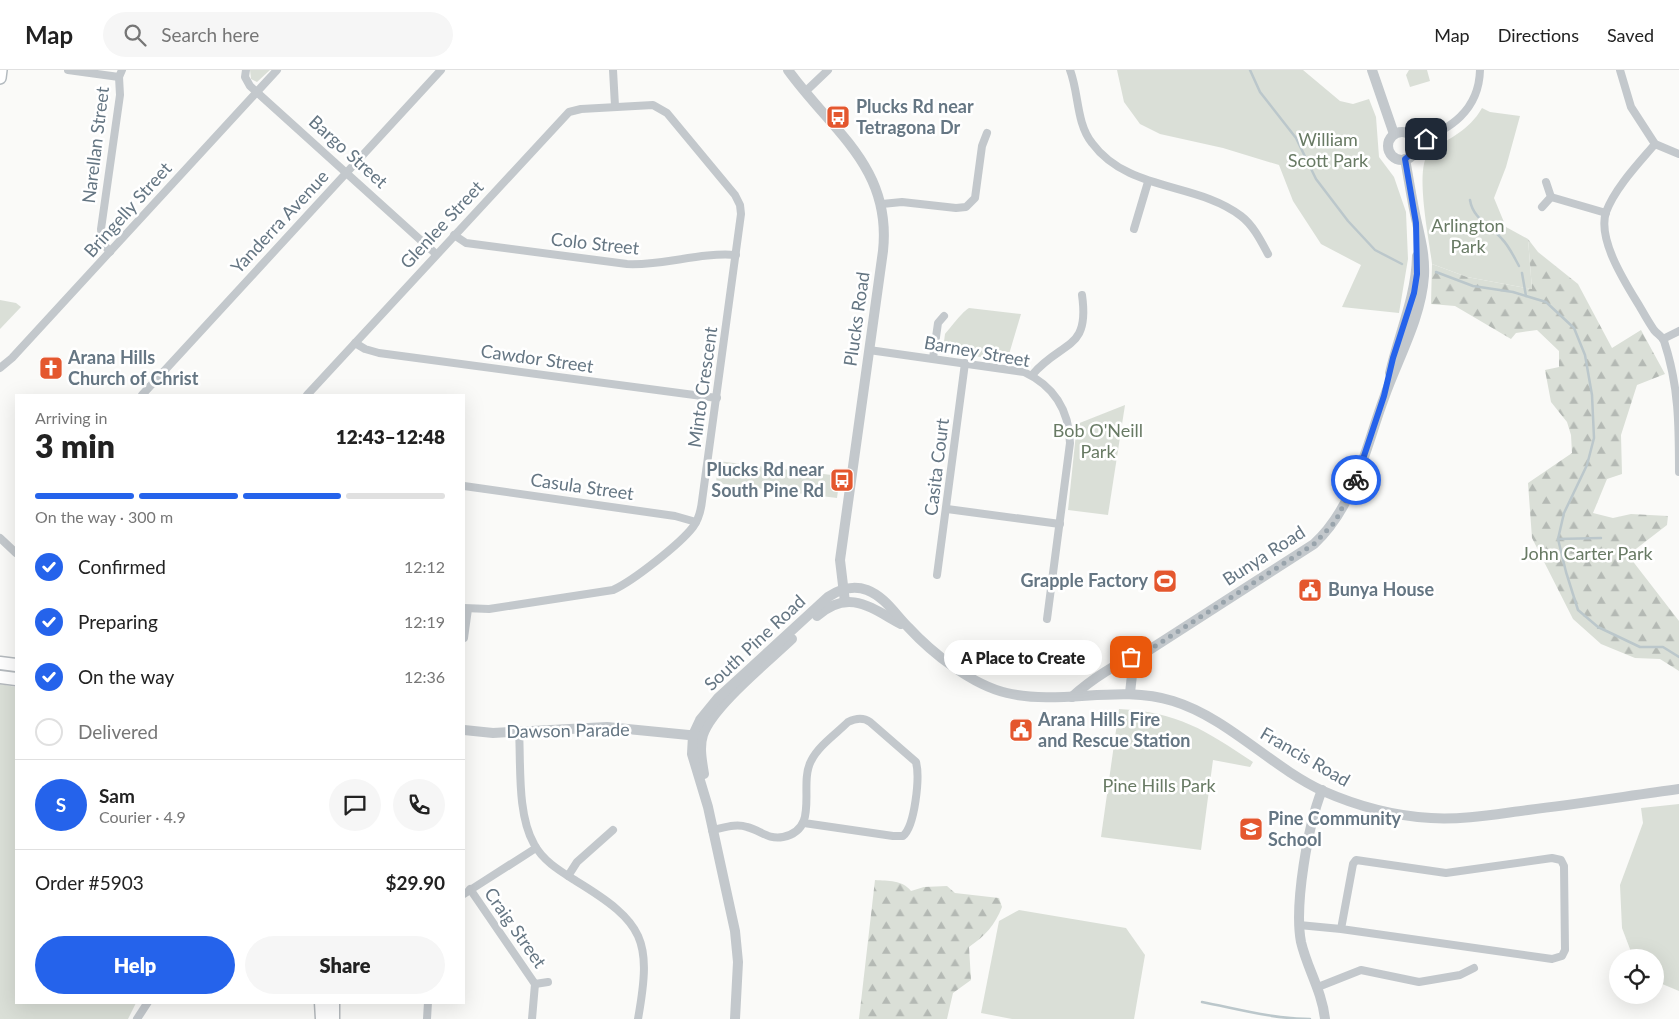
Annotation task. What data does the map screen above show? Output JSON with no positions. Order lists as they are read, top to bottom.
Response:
{
  "streets": {
    "street": [
      "Narellan Street",
      "Bargo Street",
      "Bringelly Street",
      "Yanderra Avenue",
      "Glenlee Street",
      "Colo Street",
      "Plucks Road",
      "Barney Street",
      "Cawdor Street",
      "Minto Crescent",
      "Casita Court",
      "Casula Street",
      "Bunya Road",
      "South Pine Road",
      "Dawson Parade",
      "Francis Road",
      "Craig Street"
    ]
  },
  "crossings": [
    ["Narellan Street", "Bringelly Street"],
    ["Bargo Street", "Bringelly Street"],
    ["Bargo Street", "Yanderra Avenue"],
    ["Bargo Street", "Glenlee Street"],
    ["Glenlee Street", "Colo Street"],
    ["Glenlee Street", "Cawdor Street"],
    ["Glenlee Street", "Minto Crescent"],
    ["Colo Street", "Minto Crescent"],
    ["Plucks Road", "Barney Street"],
    ["Plucks Road", "South Pine Road"],
    ["Barney Street", "Casita Court"],
    ["Cawdor Street", "Minto Crescent"],
    ["Minto Crescent", "Casula Street"],
    ["Bunya Road", "Francis Road"],
    ["South Pine Road", "Dawson Parade"]
  ],
  "parks": [
    "William Scott Park",
    "Arlington Park",
    "Bob O'Neill Park",
    "John Carter Park",
    "Pine Hills Park"
  ],
  "places": {
    "bus stop": ["Plucks Rd near Tetragona Dr", "Plucks Rd near South Pine Rd"],
    "church": ["Arana Hills Church of Christ"],
    "sports": ["Grapple Factory"],
    "public building": ["Bunya House", "Arana Hills Fire and Rescue Station"],
    "other": ["A Place to Create"],
    "school or university": ["Pine Community School"]
  },
  "page": {
    "header": "Map",
    "search": "Search here",
    "nav": ["Map", "Directions", "Saved"],
    "heading": ["3 min", "Arriving in", "12:43–12:48"],
    "panel": [
      "Sam",
      "Courier · 4.9",
      "Order #5903",
      "$29.90"
    ],
    "bar": "On the way · 300 m",
    "list": [
      ["Confirmed", "12:12"],
      ["Preparing", "12:19"],
      ["On the way", "12:36"],
      "Delivered"
    ],
    "bubble": "A Place to Create",
    "round": "S",
    "buttons": ["Help", "Share"]
  }
}
